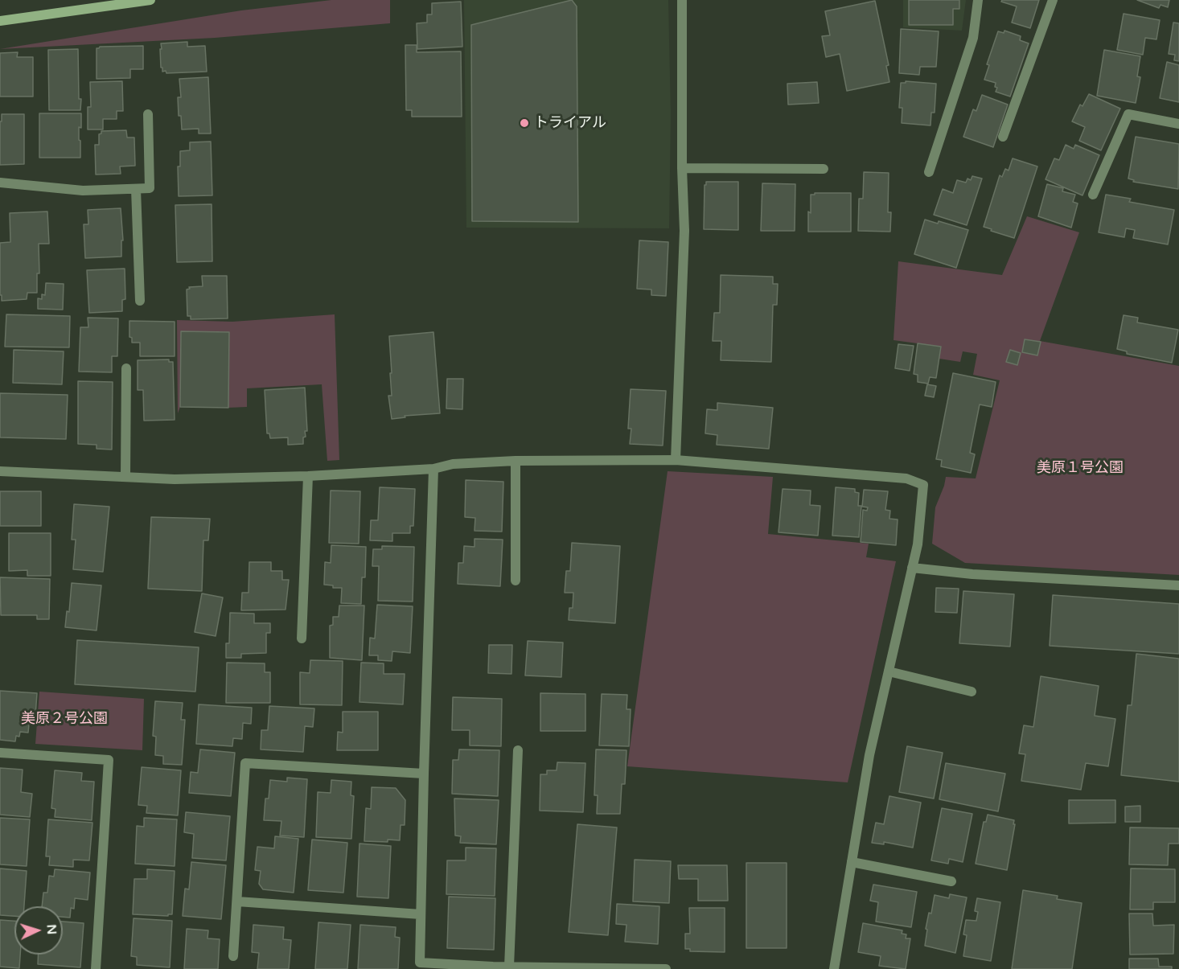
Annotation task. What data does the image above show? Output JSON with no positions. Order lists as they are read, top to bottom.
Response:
{
  "parks": ["美原１号公園", "美原２号公園"],
  "places": ["トライアル"],
  "north": "right"
}
